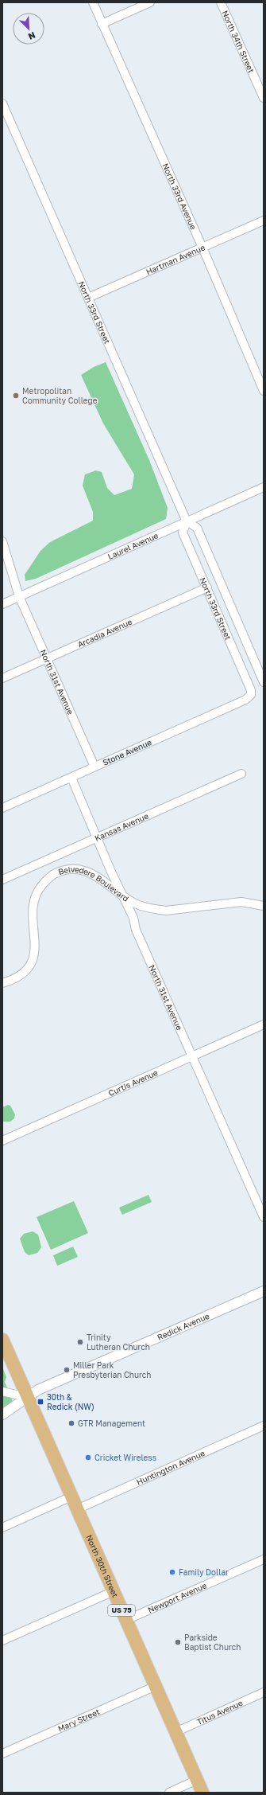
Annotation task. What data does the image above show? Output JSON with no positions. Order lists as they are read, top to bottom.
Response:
{
  "streets": {
    "highway": ["North 30th Street", "US 75"],
    "street": [
      "North 34th Street",
      "North 33rd Avenue",
      "Hartman Avenue",
      "North 33rd Street",
      "Laurel Avenue",
      "Arcadia Avenue",
      "North 31st Avenue",
      "Stone Avenue",
      "Kansas Avenue",
      "Belvedere Boulevard",
      "Curtis Avenue",
      "Redick Avenue",
      "Huntington Avenue",
      "Newport Avenue",
      "Titus Avenue",
      "Mary Street"
    ]
  },
  "crossings": [
    ["North 33rd Avenue", "Hartman Avenue"],
    ["Hartman Avenue", "North 33rd Street"],
    ["North 33rd Street", "Laurel Avenue"],
    ["North 33rd Street", "Arcadia Avenue"],
    ["North 33rd Street", "Stone Avenue"],
    ["Laurel Avenue", "North 31st Avenue"],
    ["Arcadia Avenue", "North 31st Avenue"],
    ["North 31st Avenue", "Stone Avenue"],
    ["North 31st Avenue", "Kansas Avenue"],
    ["North 31st Avenue", "Belvedere Boulevard"],
    ["North 31st Avenue", "Curtis Avenue"],
    ["Redick Avenue", "North 30th Street"],
    ["Huntington Avenue", "North 30th Street"],
    ["North 30th Street", "Newport Avenue"],
    ["North 30th Street", "Titus Avenue"],
    ["North 30th Street", "Mary Street"]
  ],
  "places": {
    "other": [
      "Metropolitan Community College",
      "Trinity Lutheran Church",
      "Miller Park Presbyterian Church",
      "GTR Management",
      "Cricket Wireless",
      "Family Dollar",
      "Parkside Baptist Church"
    ],
    "transit": ["30th & Redick (NW)"]
  },
  "north": "bottom right"
}
